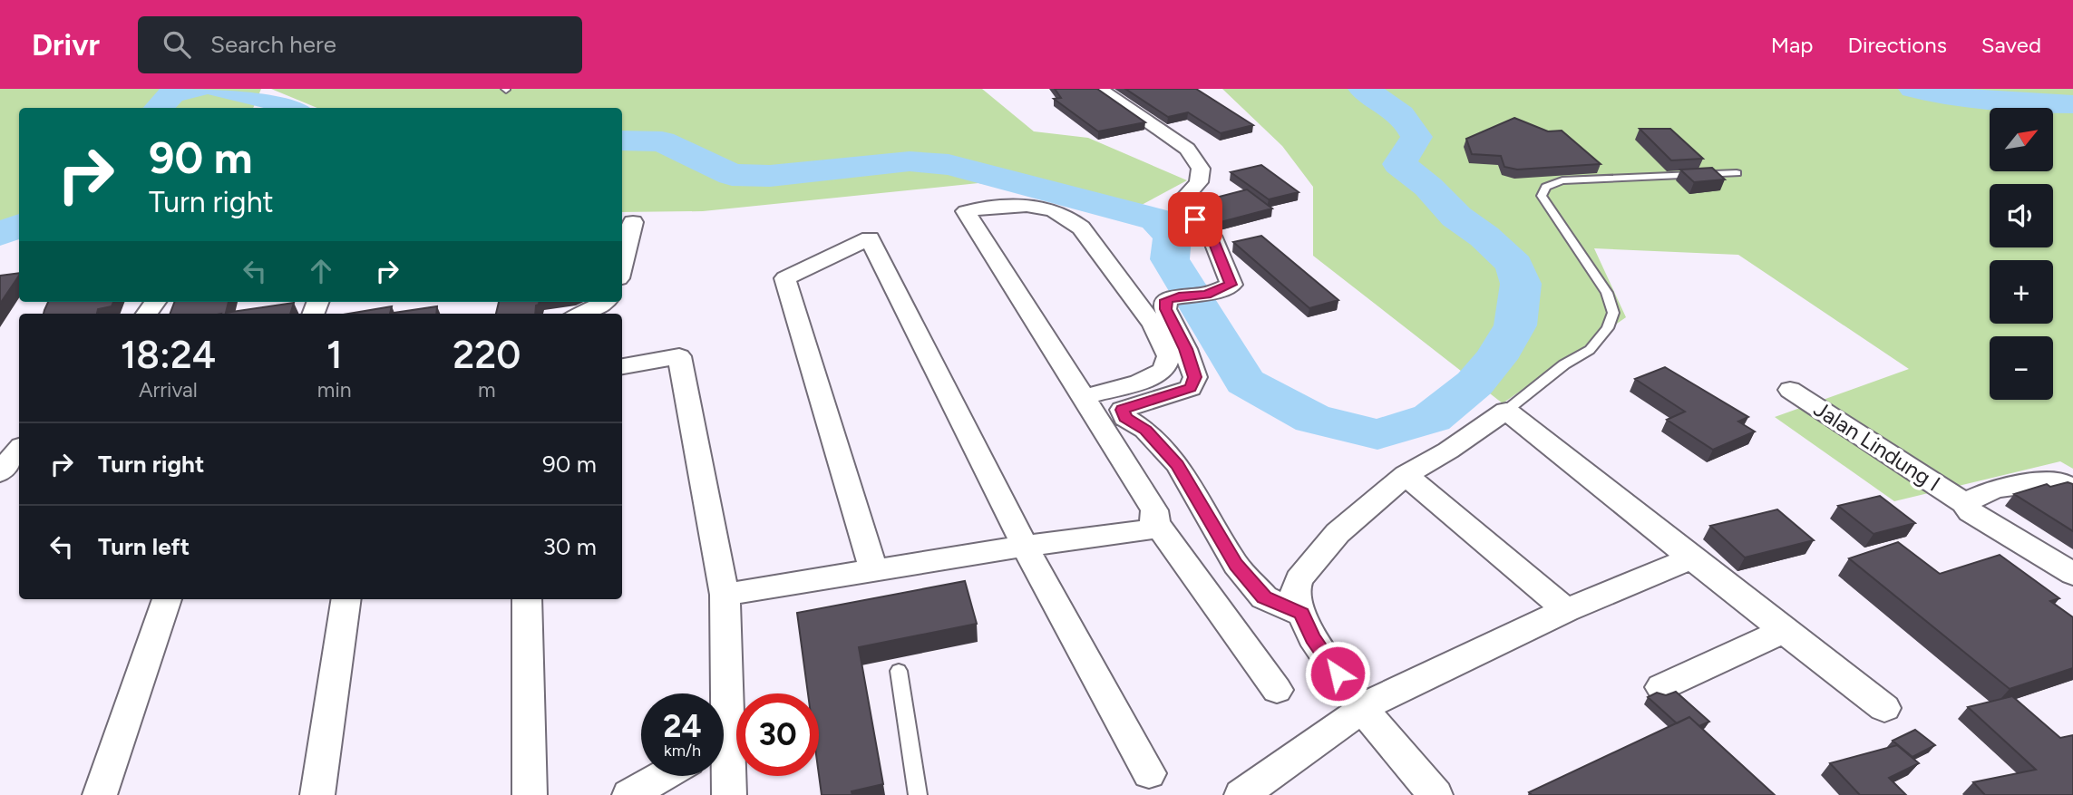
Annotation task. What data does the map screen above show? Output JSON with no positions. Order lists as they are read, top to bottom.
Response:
{
  "streets": {
    "street": ["Jalan Lindung I"]
  },
  "north": "top right",
  "page": {
    "header": "Drivr",
    "search": "Search here",
    "nav": ["Map", "Directions", "Saved"],
    "map_buttons": ["+", "−"],
    "turn": ["90 m", "Turn right"],
    "eta": [
      "18:24",
      "Arrival",
      "1",
      "min",
      "220",
      "m"
    ],
    "list": [
      {
        "name": "Turn right",
        "value": "90 m"
      },
      {
        "name": "Turn left",
        "value": "30 m"
      }
    ],
    "speed": "24 km/h",
    "limit": "30"
  }
}
